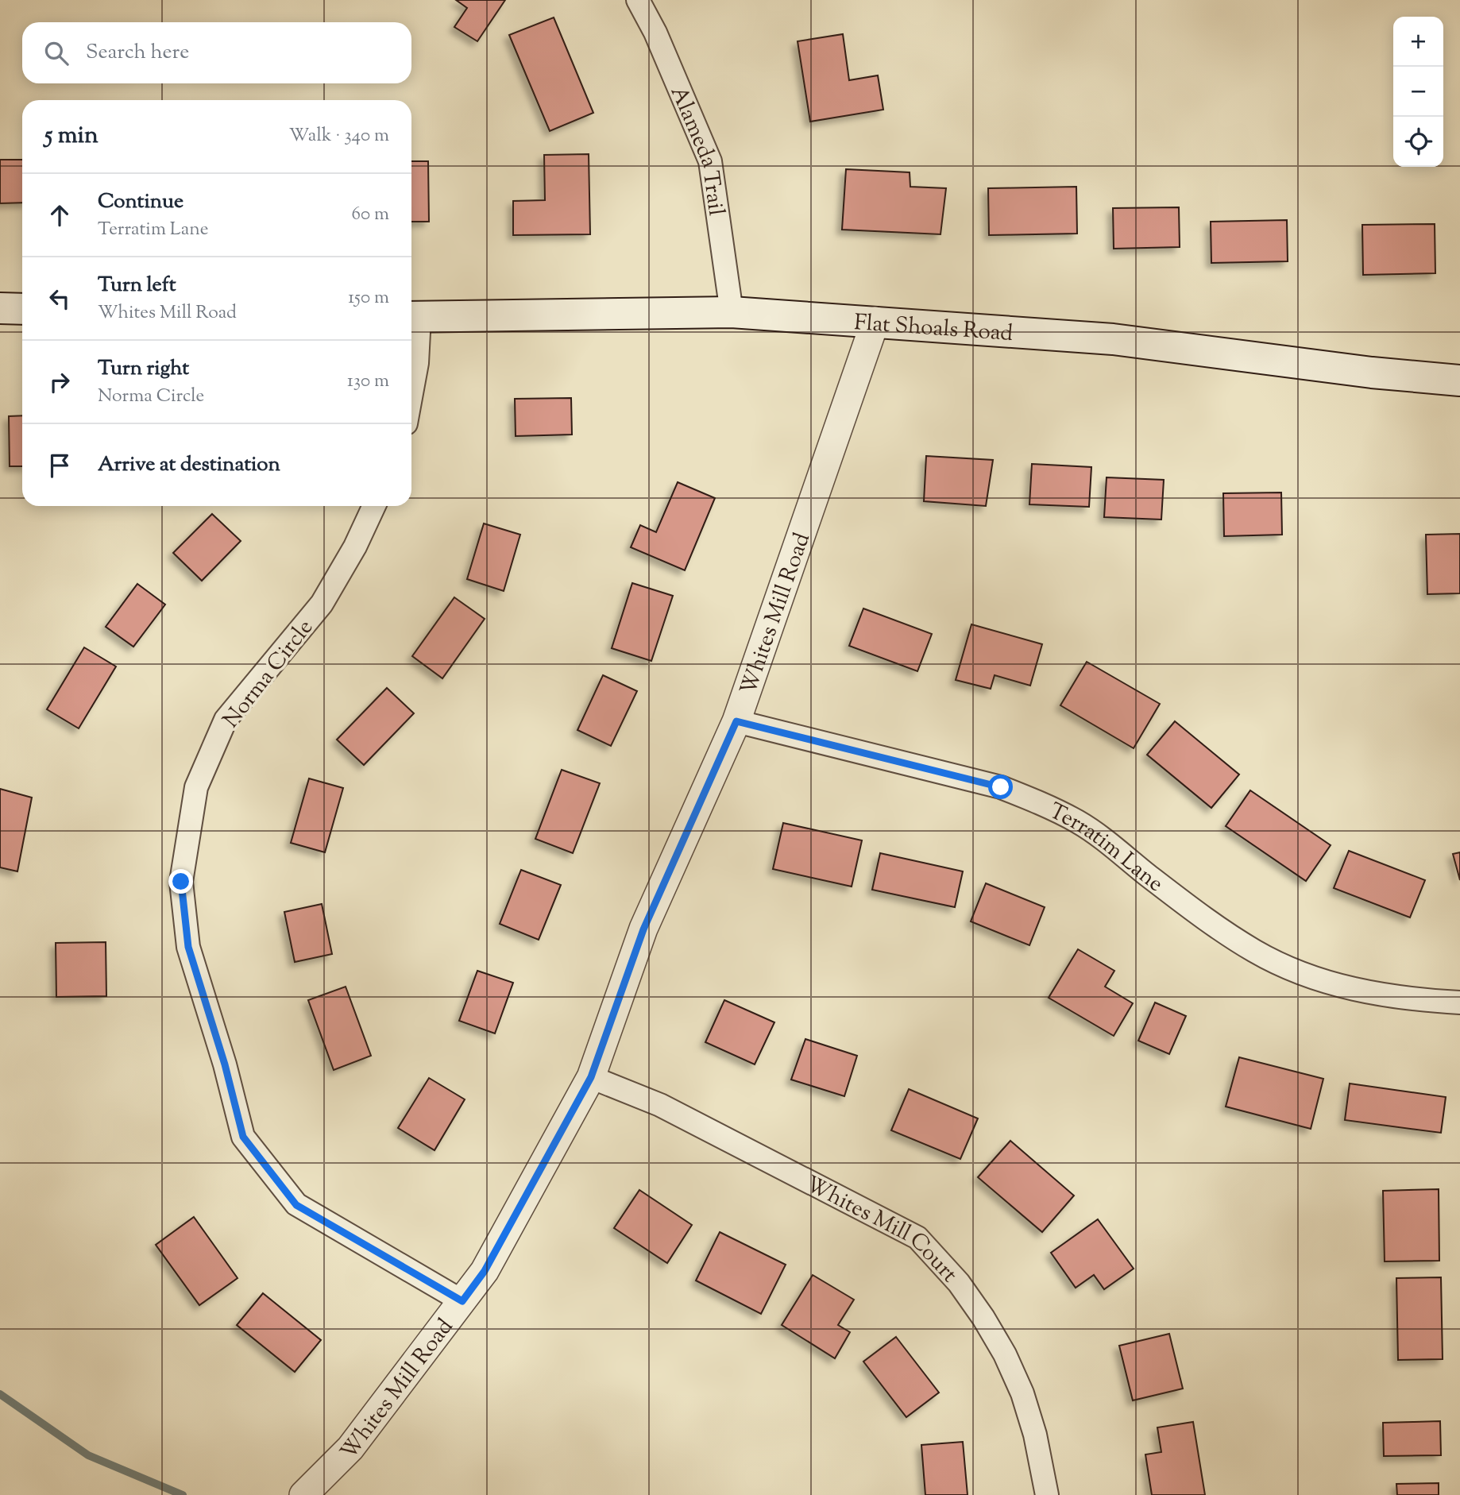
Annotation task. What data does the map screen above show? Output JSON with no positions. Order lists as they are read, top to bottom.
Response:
{
  "streets": {
    "main road": ["Flat Shoals Road"],
    "street": [
      "Alameda Trail",
      "Whites Mill Road",
      "Norma Circle",
      "Terratim Lane",
      "Whites Mill Court"
    ]
  },
  "crossings": [
    ["Alameda Trail", "Flat Shoals Road"],
    ["Flat Shoals Road", "Whites Mill Road"],
    ["Whites Mill Road", "Norma Circle"],
    ["Whites Mill Road", "Terratim Lane"],
    ["Whites Mill Road", "Whites Mill Court"]
  ],
  "page": {
    "map_buttons": ["+", "−"],
    "search": "Search here",
    "heading": ["5 min", "Walk · 340 m"],
    "list": [
      ["Continue", "Terratim Lane", "60 m"],
      ["Turn left", "Whites Mill Road", "150 m"],
      ["Turn right", "Norma Circle", "130 m"],
      "Arrive at destination"
    ]
  }
}
